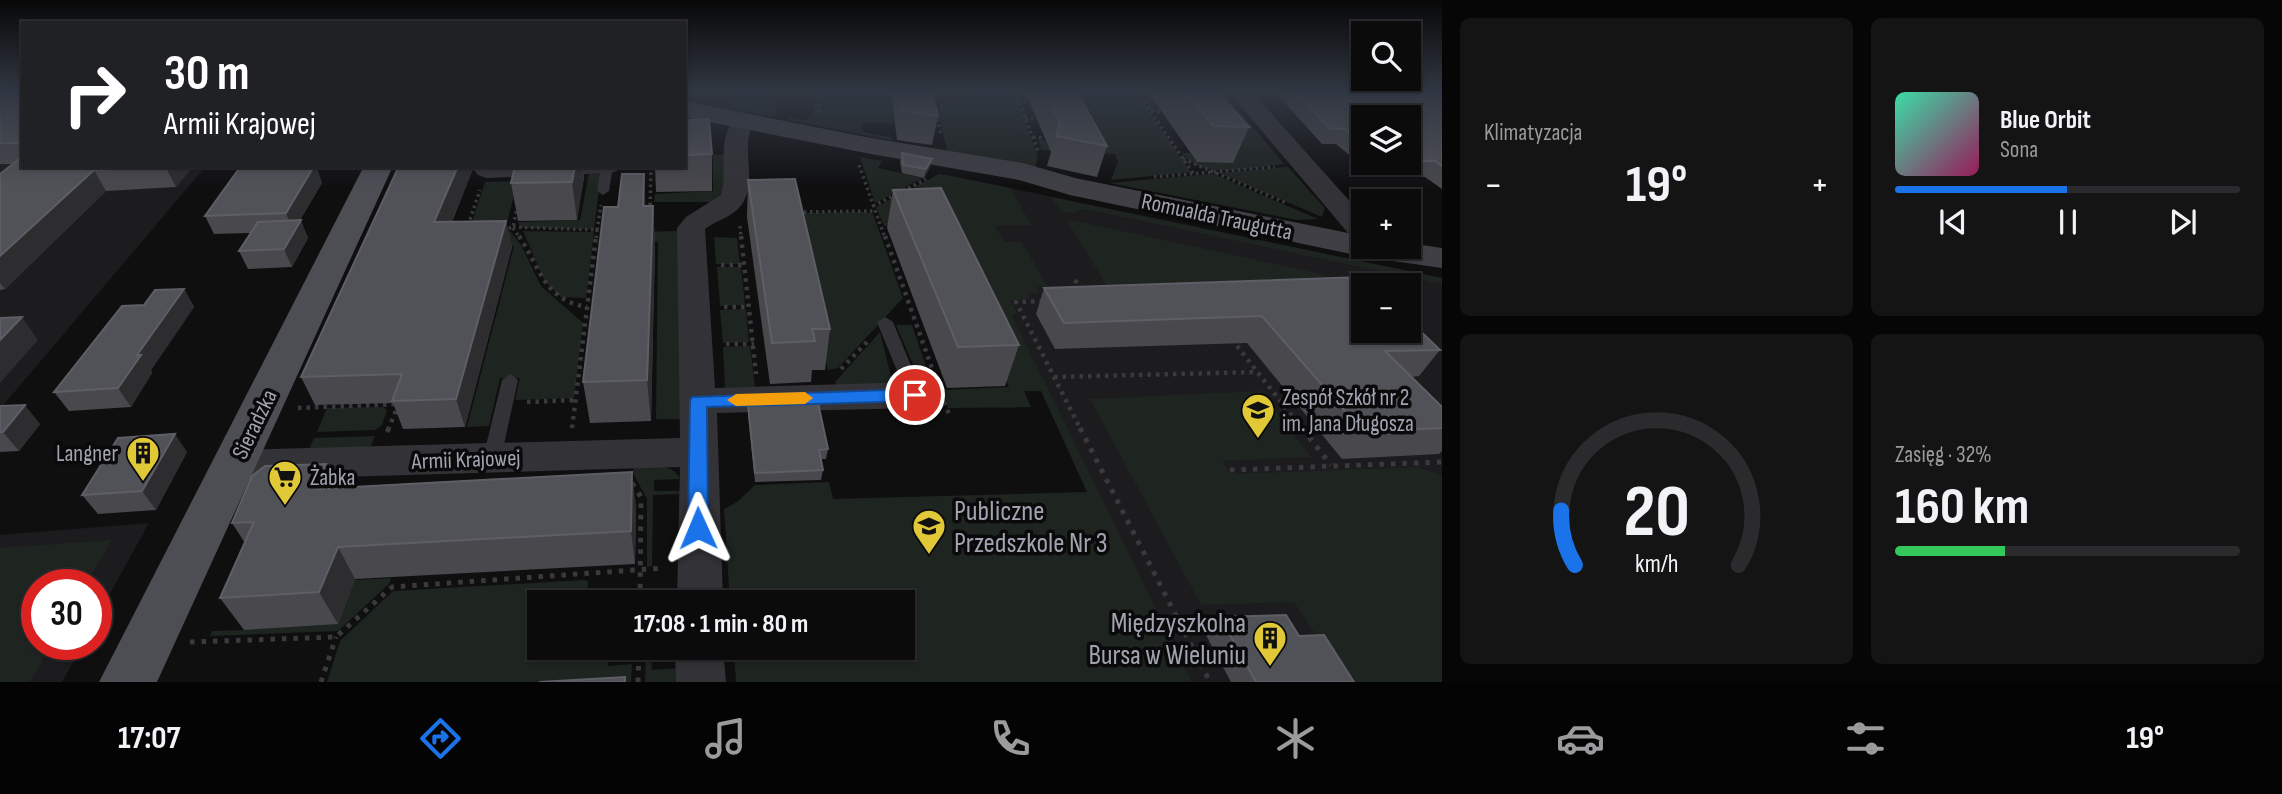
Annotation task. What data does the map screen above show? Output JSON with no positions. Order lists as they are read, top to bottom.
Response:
{
  "streets": {
    "main road": ["Sieradzka"],
    "street": ["Romualda Traugutta", "Armii Krajowej"]
  },
  "crossings": [
    ["Sieradzka", "Armii Krajowej"]
  ],
  "places": {
    "school or university": ["Zespół Szkół nr 2 im. Jana Długosza", "Publiczne Przedszkole Nr 3"],
    "building": ["Langner", "Międzyszkolna Bursa w Wieluniu"],
    "supermarket": ["Żabka"]
  },
  "page": {
    "tile": [
      "Klimatyzacja",
      ["Zasięg · 32%", "160 km"]
    ],
    "map_buttons": ["+", "−"],
    "turn": ["30 m", "Armii Krajowej"],
    "song": ["Blue Orbit", "Sona"],
    "heat": ["−", "19°", "+"],
    "limit": "30",
    "trip": "17:08 · 1 min · 80 m",
    "tabs": ["17:07", "19°"],
    "gauge": ["20", "km/h"]
  }
}
